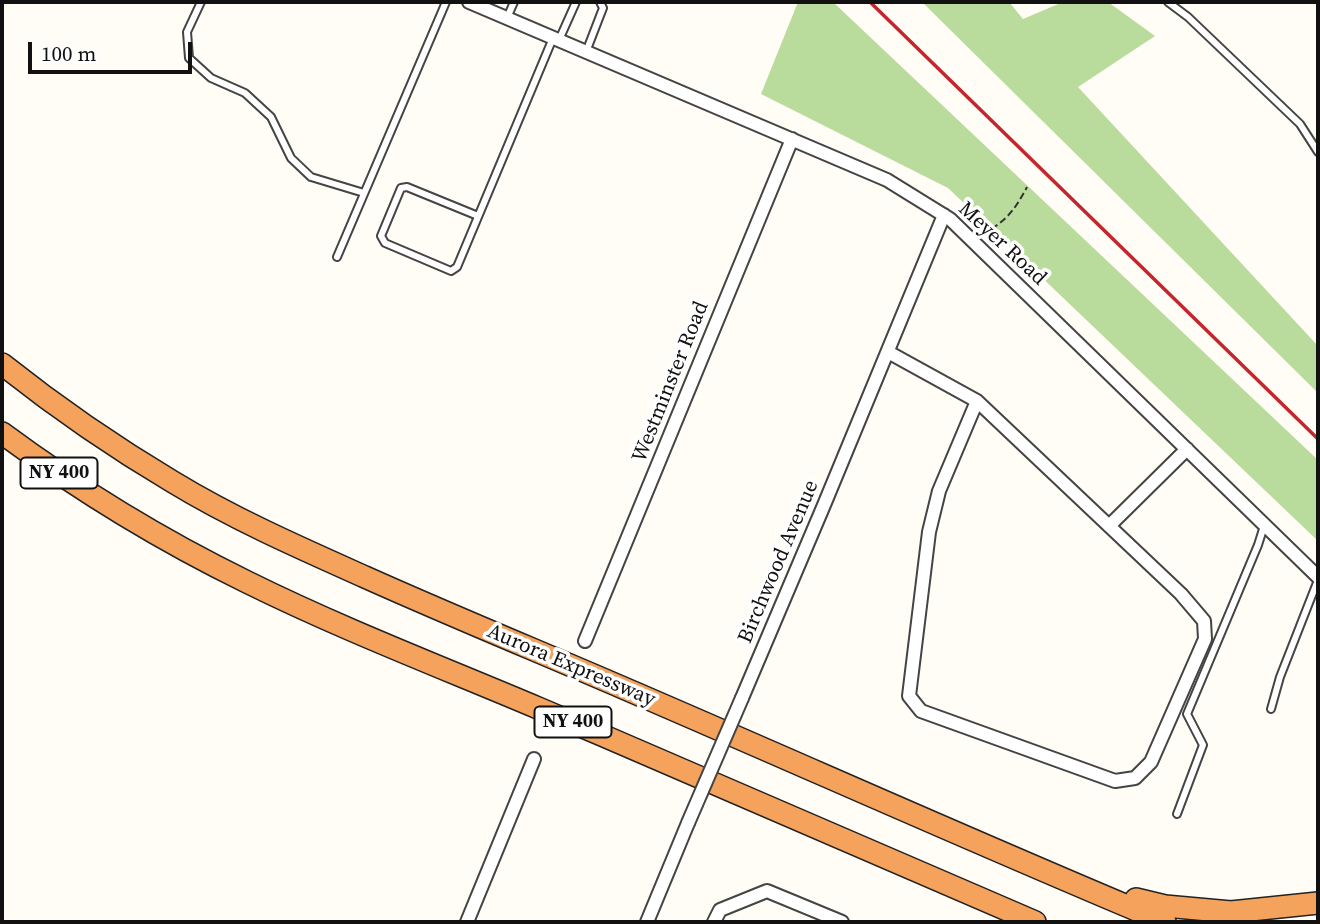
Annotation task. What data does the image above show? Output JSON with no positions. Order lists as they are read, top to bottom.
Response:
{
  "streets": {
    "highway": ["NY 400", "Aurora Expressway"],
    "street": ["Meyer Road", "Westminster Road", "Birchwood Avenue"]
  },
  "crossings": [
    ["Meyer Road", "Westminster Road"],
    ["Meyer Road", "Birchwood Avenue"]
  ],
  "scale_bar": "100 m"
}
